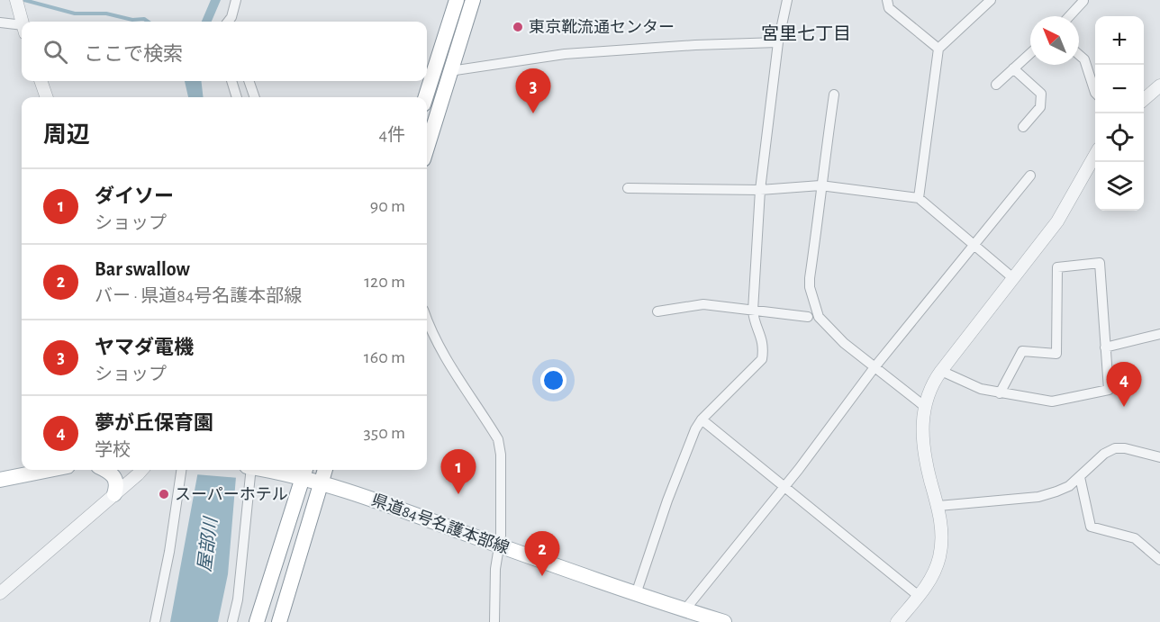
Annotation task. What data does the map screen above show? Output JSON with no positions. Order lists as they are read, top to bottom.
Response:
{
  "streets": {
    "main road": ["県道84号名護本部線"]
  },
  "districts": ["宮里七丁目"],
  "water": ["屋部川"],
  "places": ["東京靴流通センター", "スーパーホテル"],
  "north": "top left",
  "page": {
    "map_buttons": ["+", "−"],
    "search": "ここで検索",
    "pins": [
      "3",
      "4",
      "1",
      "2"
    ],
    "heading": ["周辺", "4件"],
    "list": [
      {
        "mark": "1",
        "name": "ダイソー",
        "note": "ショップ",
        "value": "90 m"
      },
      {
        "mark": "2",
        "name": "Bar swallow",
        "note": "バー · 県道84号名護本部線",
        "value": "120 m"
      },
      {
        "mark": "3",
        "name": "ヤマダ電機",
        "note": "ショップ",
        "value": "160 m"
      },
      {
        "mark": "4",
        "name": "夢が丘保育園",
        "note": "学校",
        "value": "350 m"
      }
    ]
  }
}
